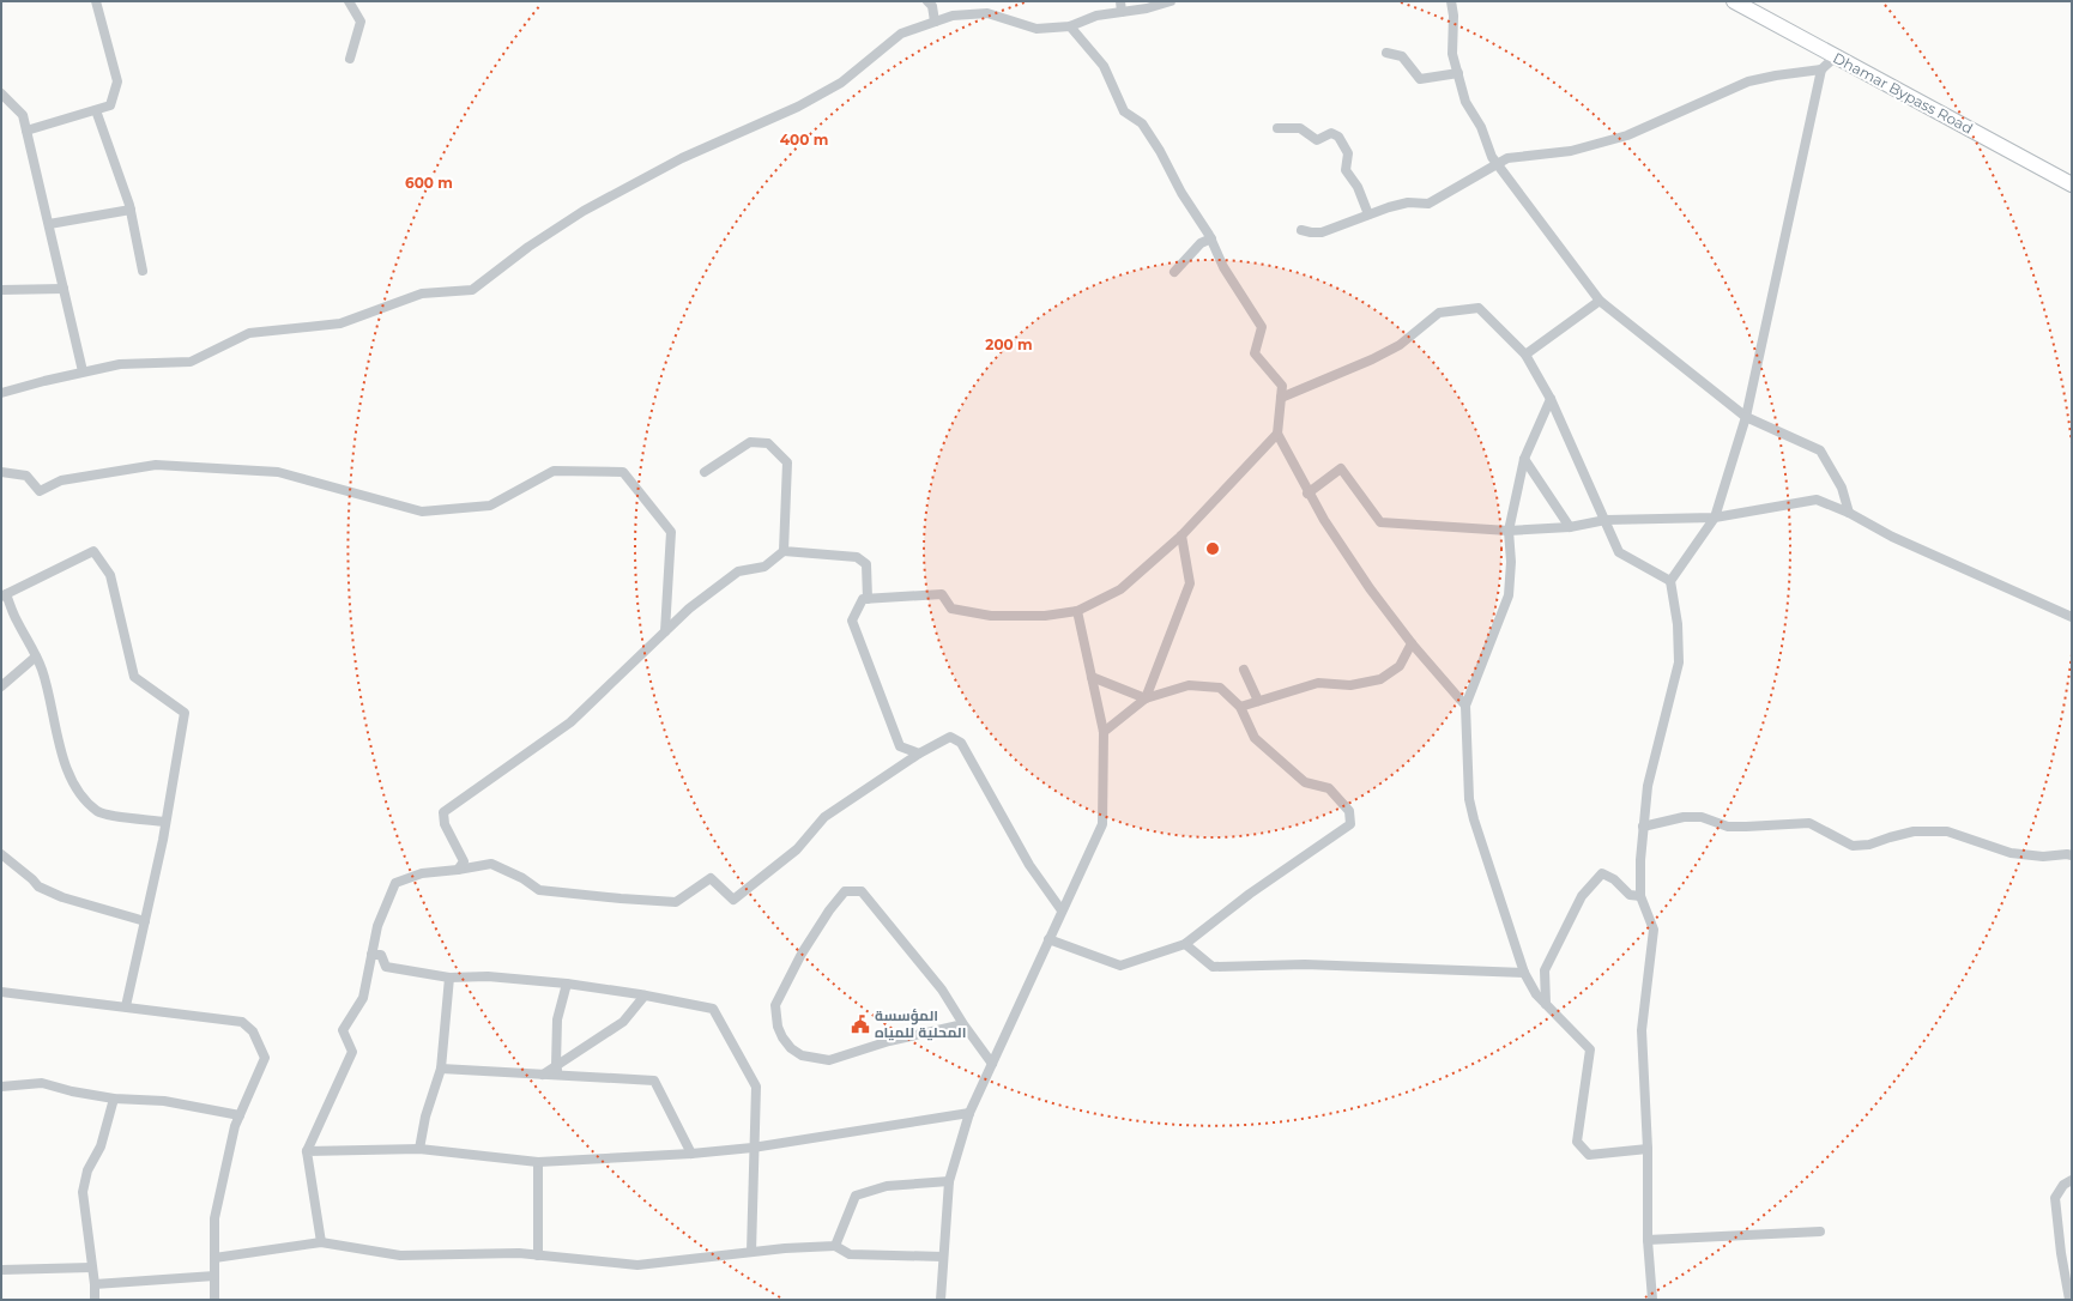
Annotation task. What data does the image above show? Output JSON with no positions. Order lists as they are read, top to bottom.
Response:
{
  "streets": {
    "main road": ["Dhamar Bypass Road"]
  },
  "places": {
    "public building": ["المؤسسة المحلية للمياه"]
  },
  "rings": ["400 m", "600 m", "200 m"]
}
